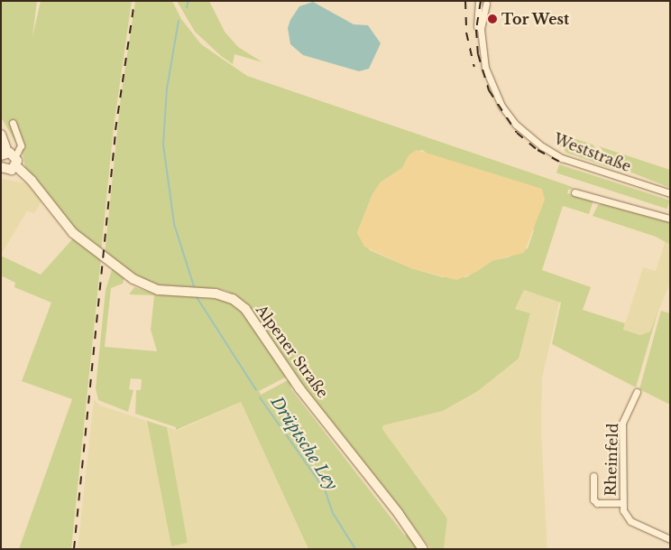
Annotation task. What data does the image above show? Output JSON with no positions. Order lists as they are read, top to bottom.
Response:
{
  "streets": {
    "street": ["Weststraße", "Alpener Straße", "Rheinfeld"]
  },
  "water": ["Drüptsche Ley"],
  "places": ["Tor West"]
}
